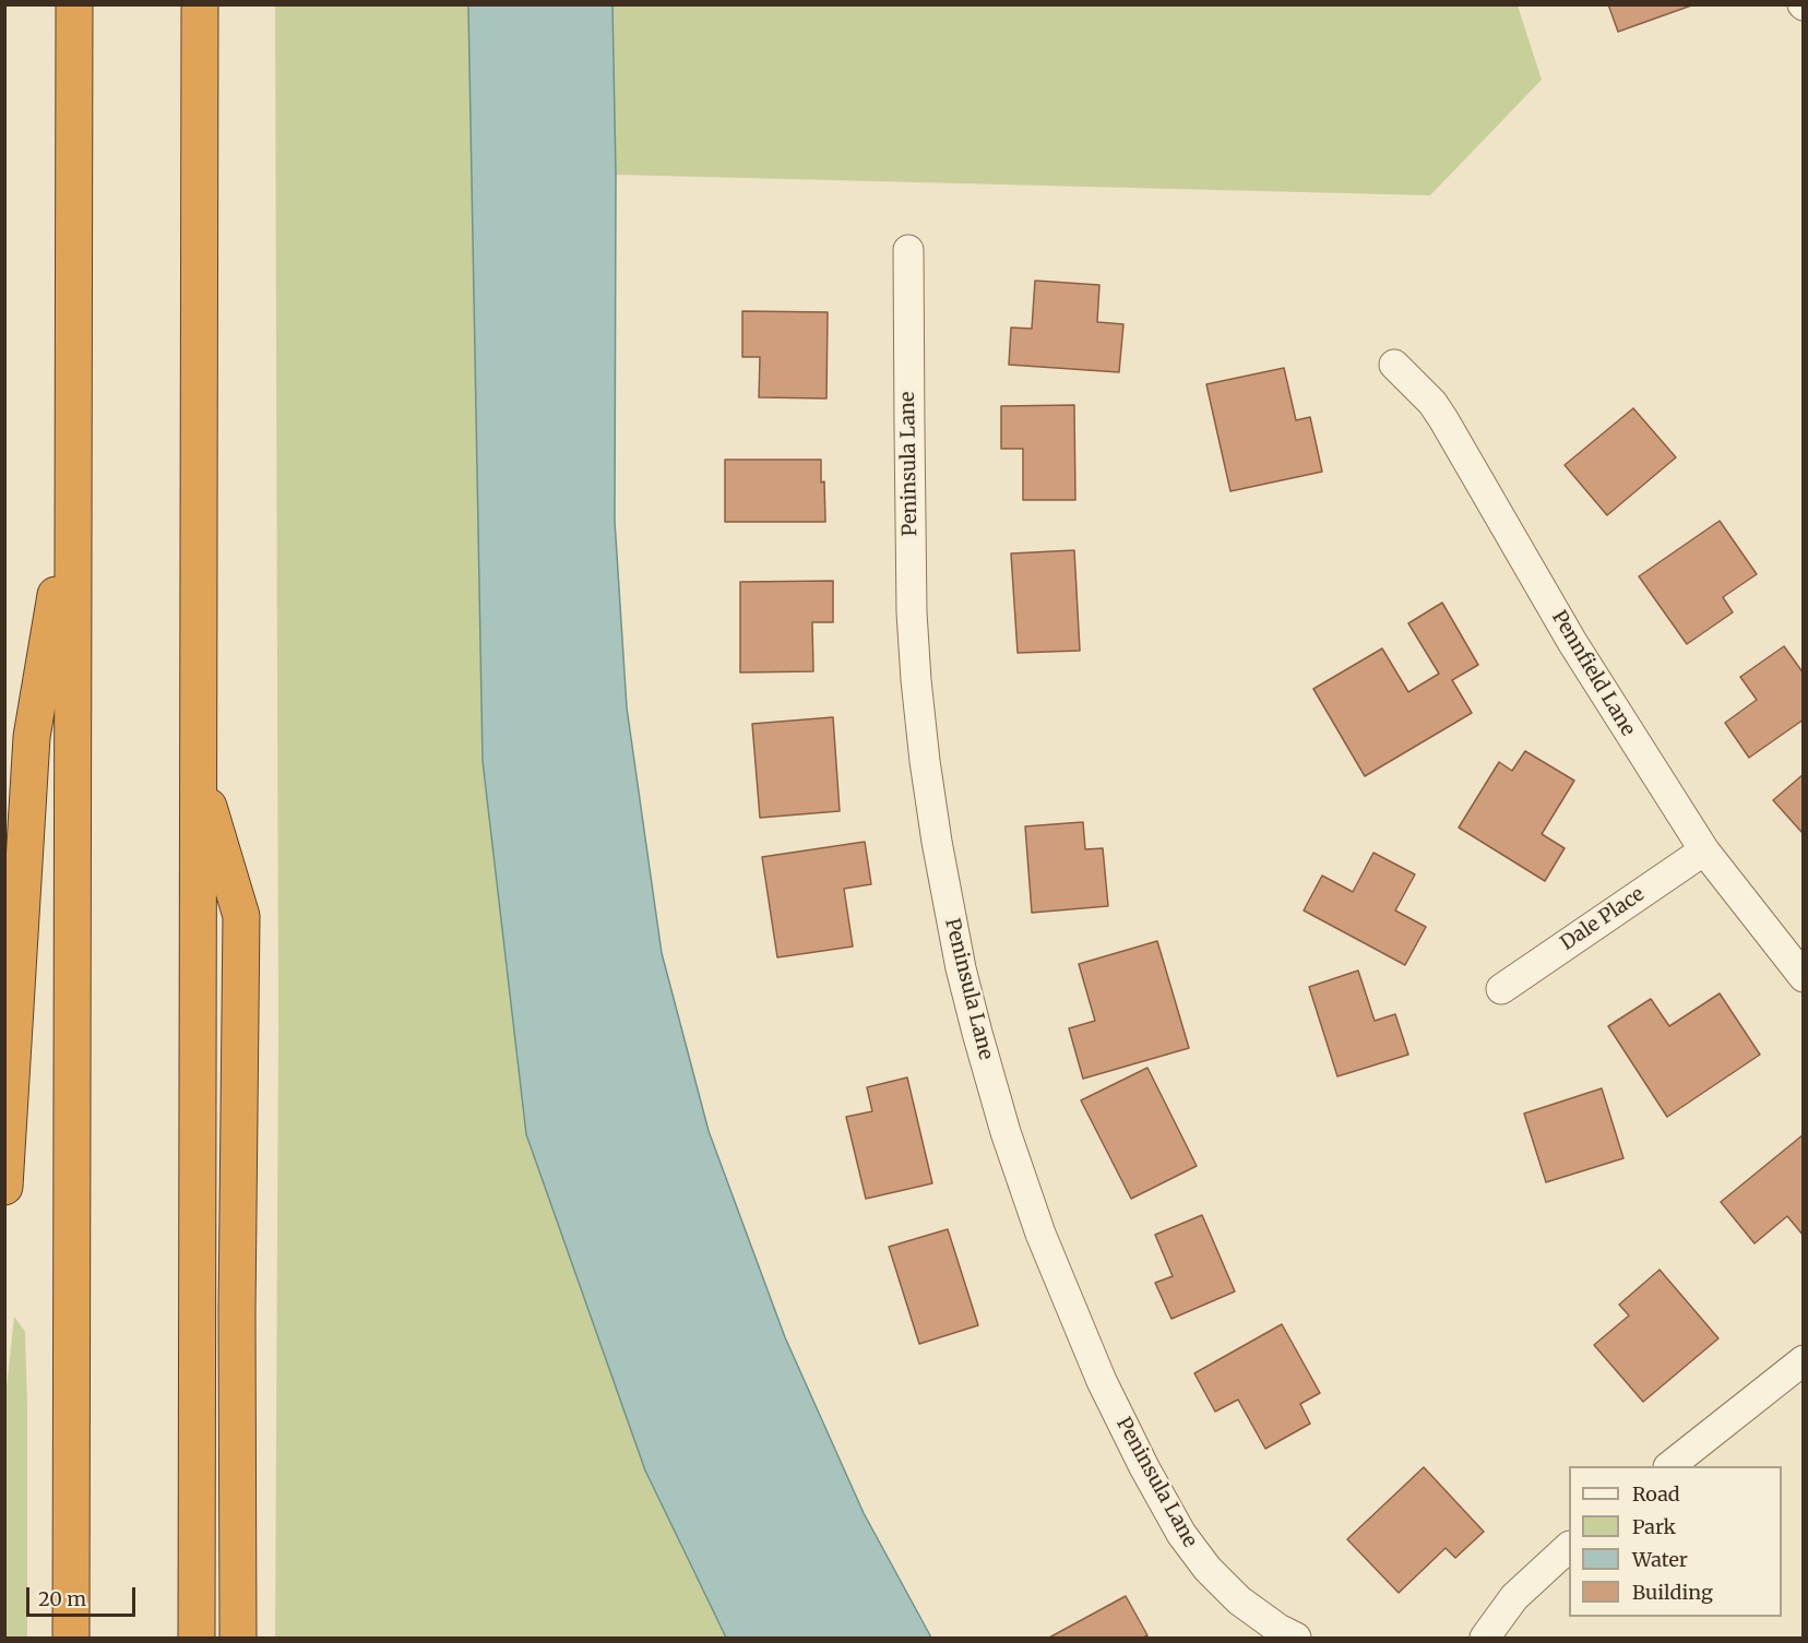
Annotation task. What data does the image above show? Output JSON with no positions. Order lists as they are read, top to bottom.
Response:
{
  "streets": {
    "street": ["Peninsula Lane", "Pennfield Lane", "Dale Place"]
  },
  "crossings": [
    ["Pennfield Lane", "Dale Place"]
  ],
  "legend": [
    "Road",
    "Park",
    "Water",
    "Building"
  ],
  "scale_bar": "20 m"
}
